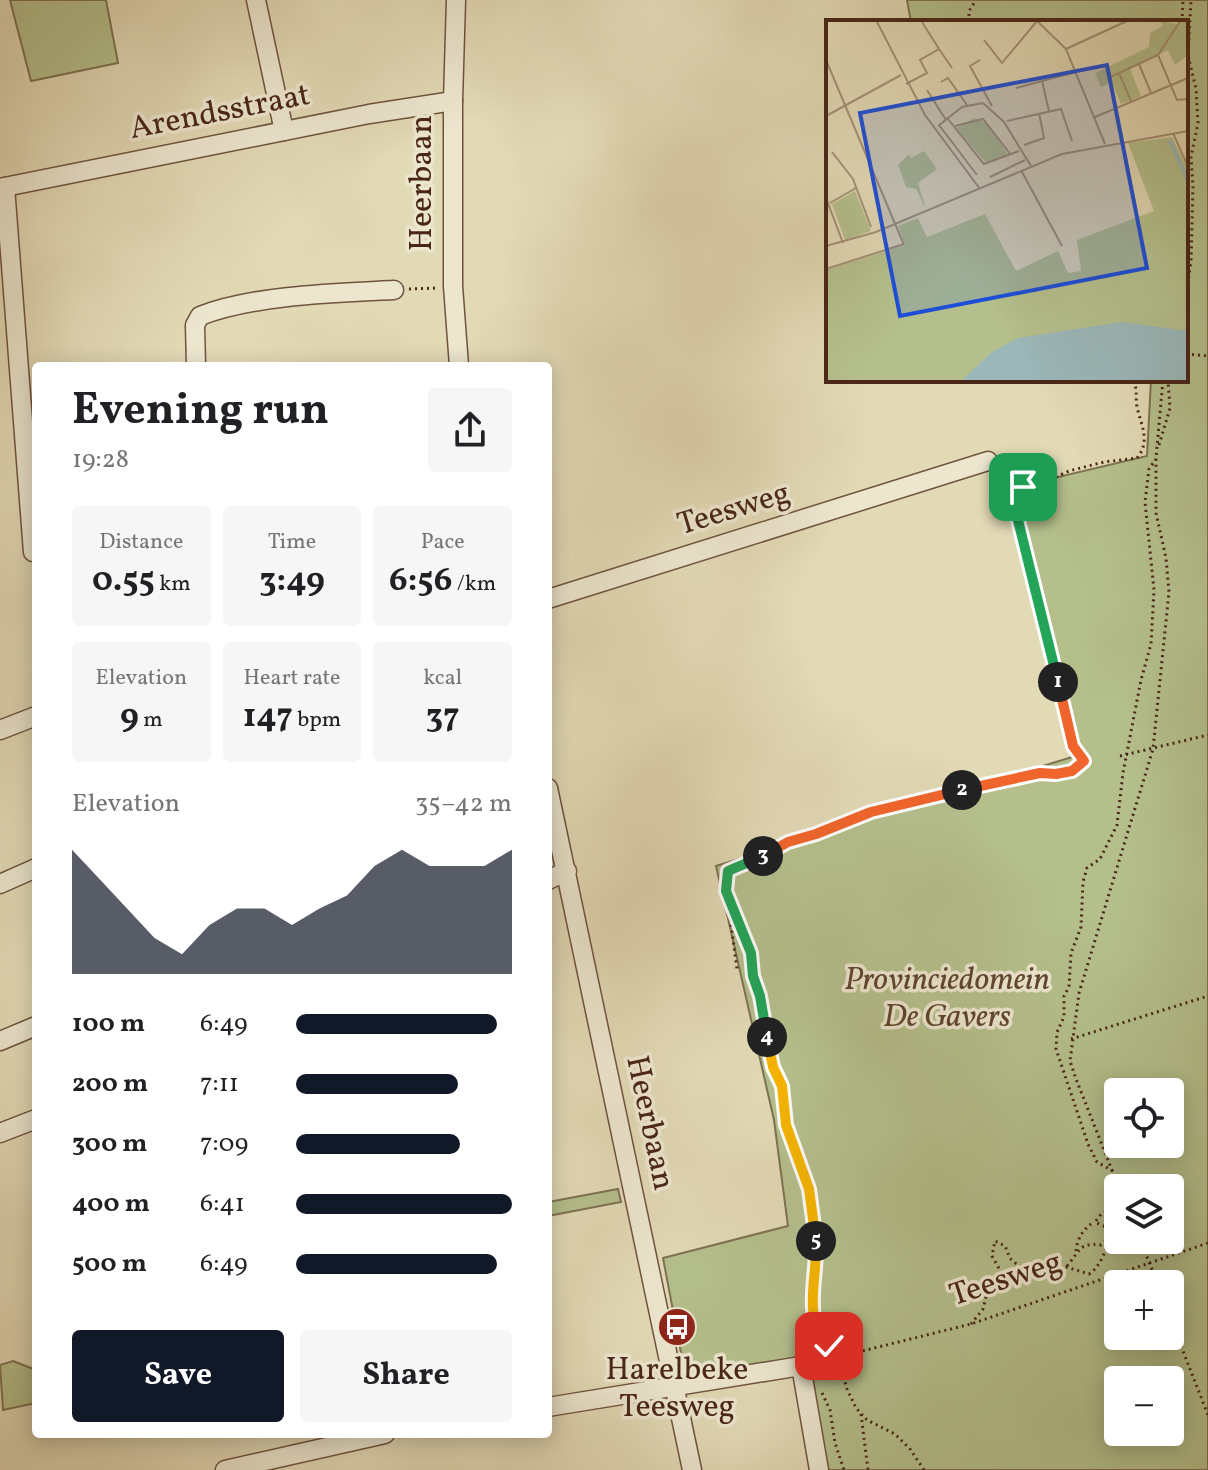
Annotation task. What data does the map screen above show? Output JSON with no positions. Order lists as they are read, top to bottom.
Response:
{
  "streets": {
    "street": ["Arendsstraat", "Heerbaan", "Teesweg"]
  },
  "crossings": [
    ["Arendsstraat", "Heerbaan"]
  ],
  "parks": ["Provinciedomein De Gavers"],
  "places": {
    "bus stop": ["Harelbeke Teesweg"]
  },
  "page": {
    "heading": ["Evening run", "19:28"],
    "stats": [
      ["Distance", "0.55 km"],
      ["Time", "3:49"],
      ["Pace", "6:56 /km"],
      ["Elevation", "9 m"],
      ["Heart rate", "147 bpm"],
      ["kcal", "37"]
    ],
    "pins": [
      "1",
      "2",
      "3",
      "4",
      "5"
    ],
    "chart": ["Elevation", "35–42 m"],
    "list": [
      {
        "name": "100 m",
        "note": "6:49"
      },
      {
        "name": "200 m",
        "note": "7:11"
      },
      {
        "name": "300 m",
        "note": "7:09"
      },
      {
        "name": "400 m",
        "note": "6:41"
      },
      {
        "name": "500 m",
        "note": "6:49"
      }
    ],
    "map_buttons": ["+", "−"],
    "buttons": ["Save", "Share"]
  }
}
